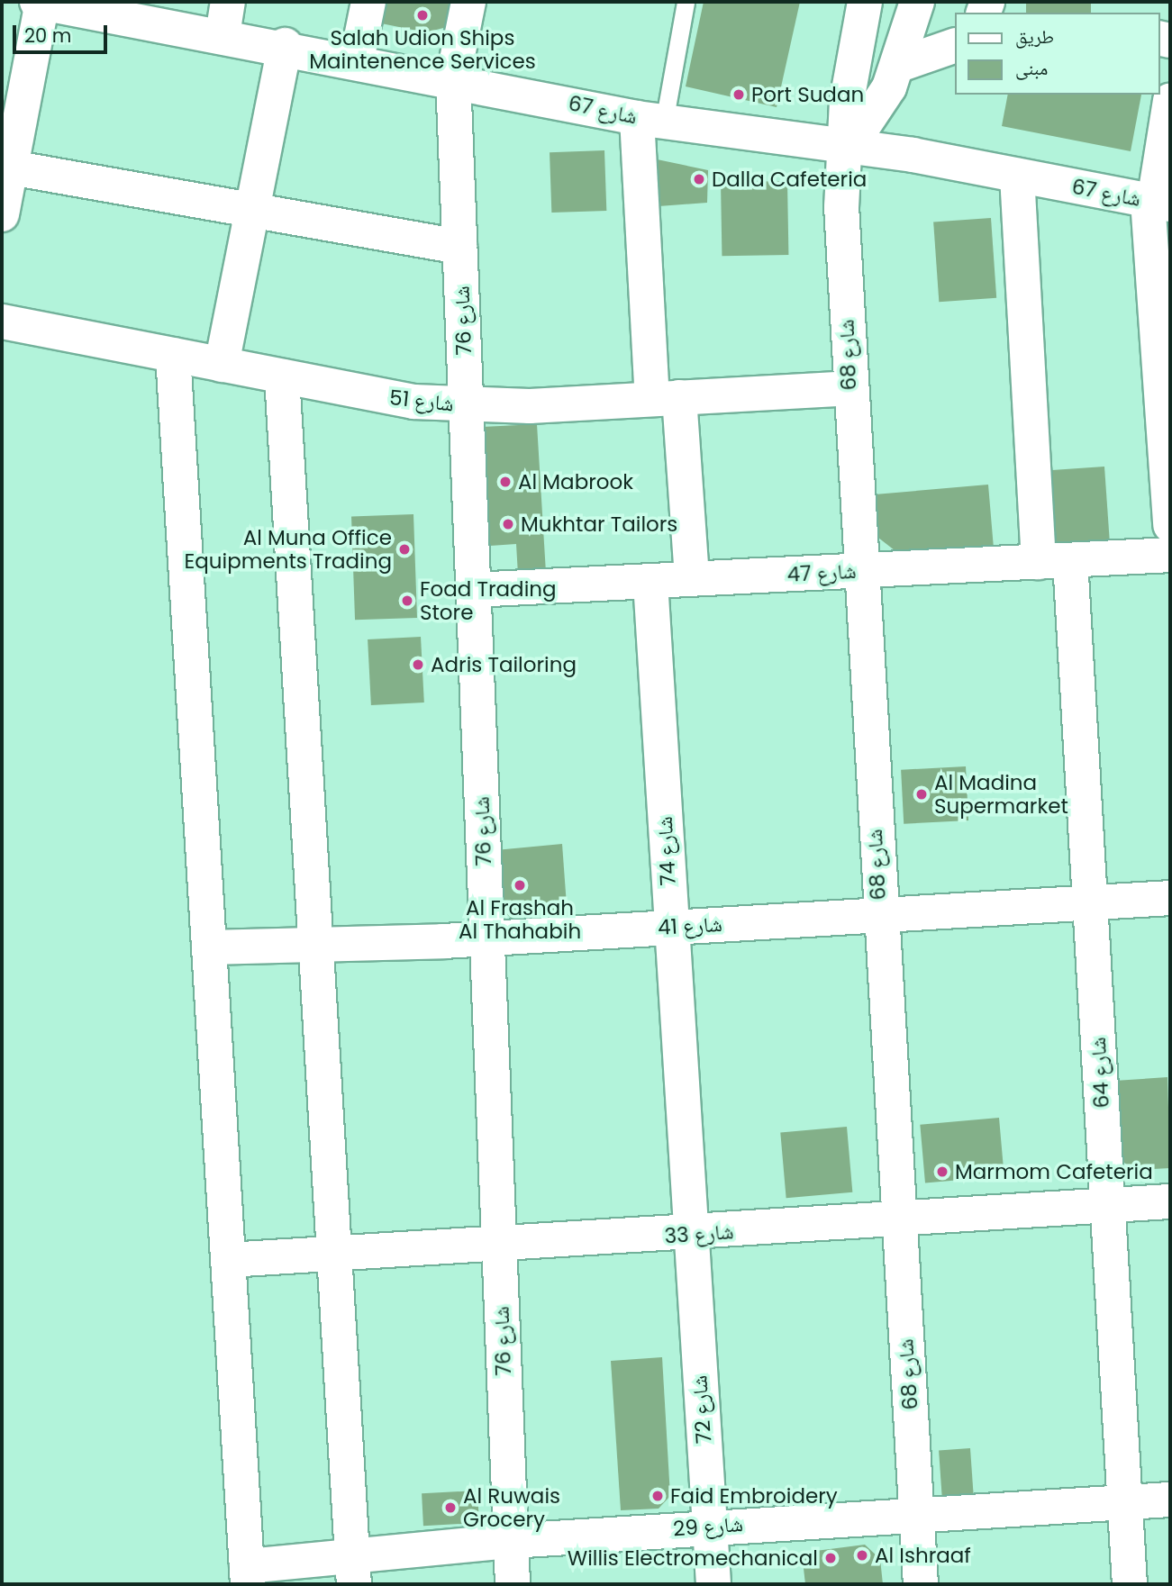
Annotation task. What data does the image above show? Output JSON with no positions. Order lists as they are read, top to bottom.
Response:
{
  "streets": {
    "street": [
      "شارع 67",
      "شارع 76",
      "شارع 68",
      "شارع 51",
      "شارع 47",
      "شارع 74",
      "شارع 41",
      "شارع 64",
      "شارع 33",
      "شارع 72",
      "شارع 29"
    ]
  },
  "crossings": [
    ["شارع 67", "شارع 76"],
    ["شارع 67", "شارع 68"],
    ["شارع 67", "شارع 64"],
    ["شارع 76", "شارع 51"],
    ["شارع 76", "شارع 47"],
    ["شارع 76", "شارع 41"],
    ["شارع 76", "شارع 33"],
    ["شارع 76", "شارع 29"],
    ["شارع 68", "شارع 51"],
    ["شارع 68", "شارع 47"],
    ["شارع 68", "شارع 41"],
    ["شارع 68", "شارع 33"],
    ["شارع 68", "شارع 29"],
    ["شارع 47", "شارع 74"],
    ["شارع 47", "شارع 64"],
    ["شارع 74", "شارع 41"],
    ["شارع 74", "شارع 33"],
    ["شارع 74", "شارع 72"],
    ["شارع 41", "شارع 64"],
    ["شارع 64", "شارع 33"],
    ["شارع 64", "شارع 29"],
    ["شارع 33", "شارع 72"],
    ["شارع 72", "شارع 29"]
  ],
  "places": [
    "Salah Udion Ships Maintenence Services",
    "Port Sudan",
    "Dalla Cafeteria",
    "Al Mabrook",
    "Mukhtar Tailors",
    "Al Muna Office Equipments Trading",
    "Foad Trading Store",
    "Adris Tailoring",
    "Al Madina Supermarket",
    "Al Frashah Al Thahabih",
    "Marmom Cafeteria",
    "Faid Embroidery",
    "Al Ruwais Grocery",
    "Al Ishraaf",
    "Willis Electromechanical"
  ],
  "legend": ["طريق", "مبنى"],
  "scale_bar": "20 m"
}
